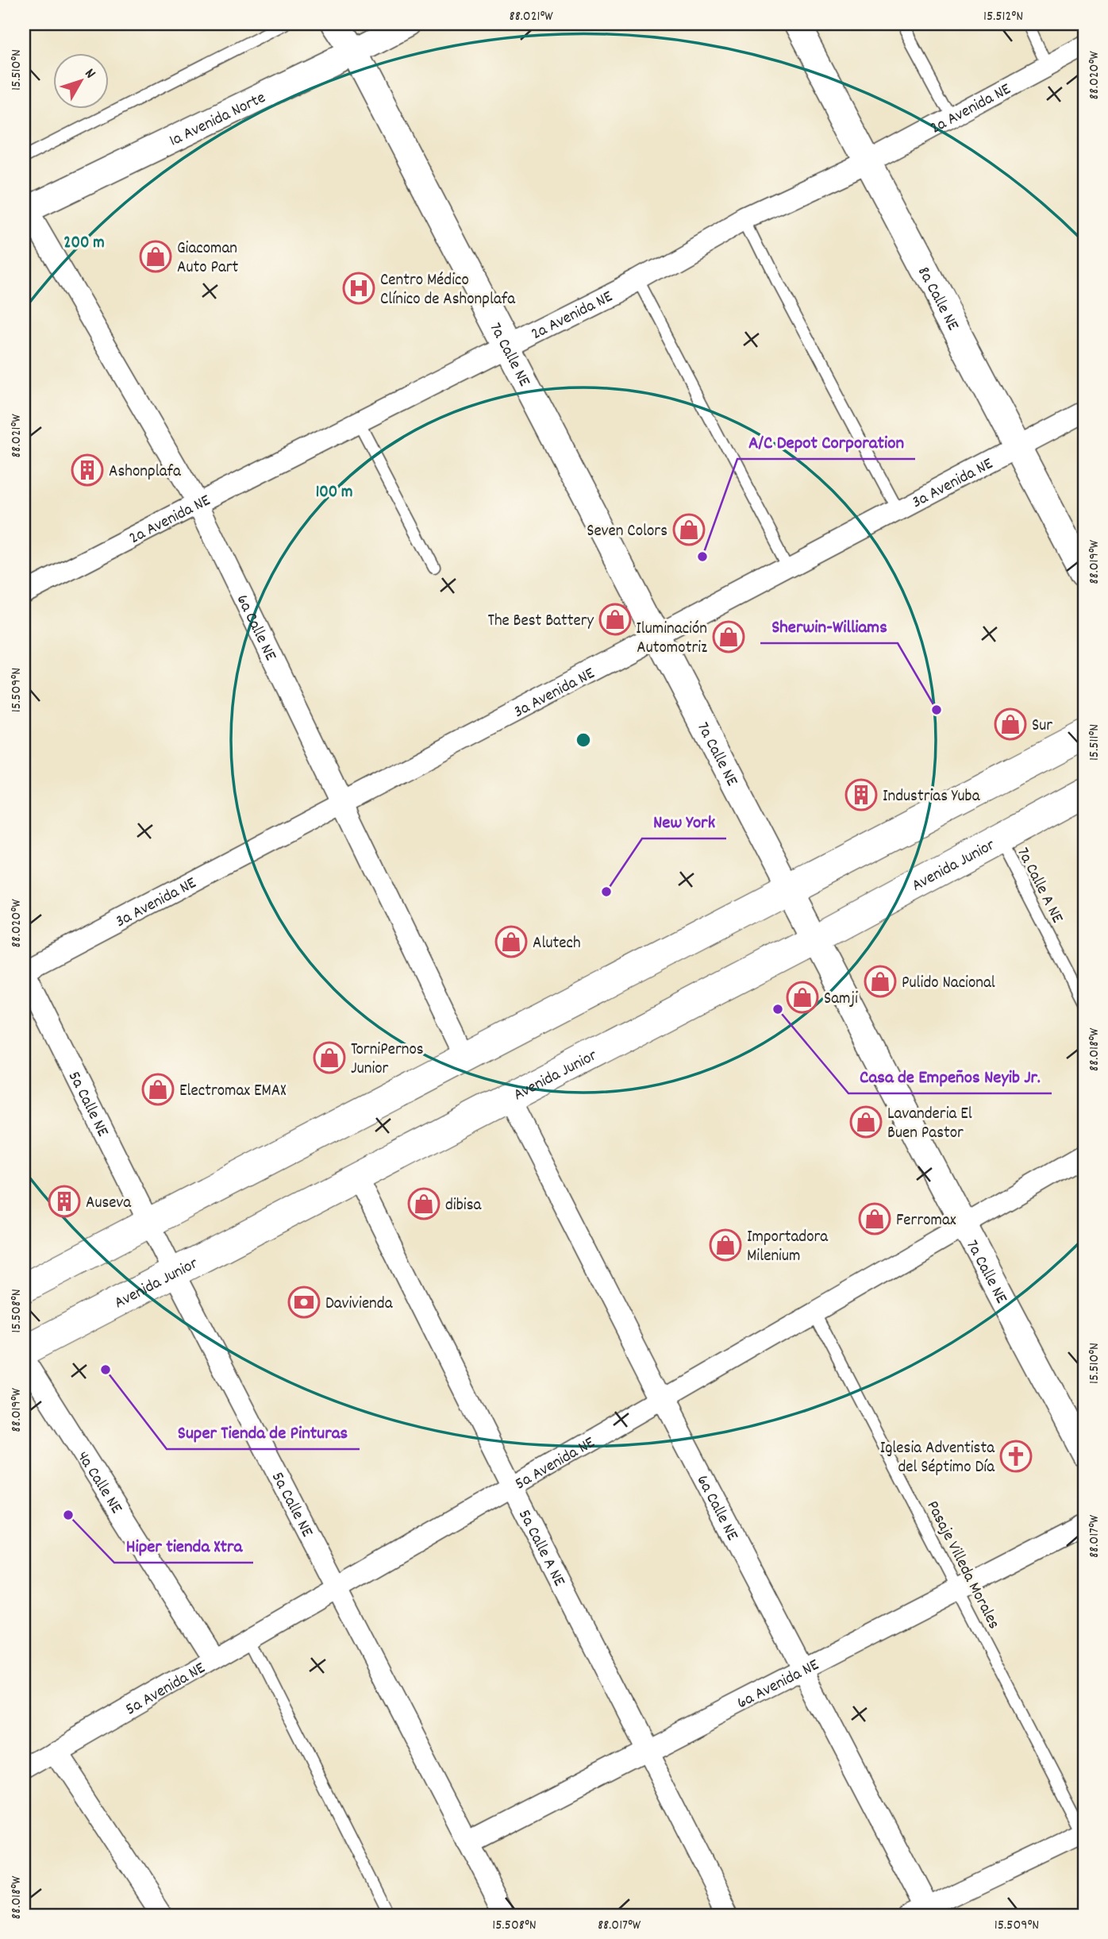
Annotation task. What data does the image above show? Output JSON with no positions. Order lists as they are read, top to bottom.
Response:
{
  "streets": {
    "main road": ["Avenida Junior"],
    "street": [
      "2a Avenida NE",
      "1a Avenida Norte",
      "8a Calle NE",
      "7a Calle NE",
      "3a Avenida NE",
      "6a Calle NE",
      "5a Calle NE",
      "5a Avenida NE",
      "4a Calle NE",
      "5a Calle A NE",
      "6a Avenida NE"
    ],
    "lane": ["7a Calle A NE", "Pasaje Villeda Morales"]
  },
  "crossings": [
    ["2a Avenida NE", "8a Calle NE"],
    ["2a Avenida NE", "7a Calle NE"],
    ["2a Avenida NE", "6a Calle NE"],
    ["1a Avenida Norte", "7a Calle NE"],
    ["1a Avenida Norte", "6a Calle NE"],
    ["8a Calle NE", "3a Avenida NE"],
    ["7a Calle NE", "3a Avenida NE"],
    ["7a Calle NE", "Avenida Junior"],
    ["7a Calle NE", "5a Avenida NE"],
    ["3a Avenida NE", "6a Calle NE"],
    ["3a Avenida NE", "5a Calle NE"],
    ["6a Calle NE", "Avenida Junior"],
    ["6a Calle NE", "5a Avenida NE"],
    ["6a Calle NE", "6a Avenida NE"],
    ["Avenida Junior", "7a Calle A NE"],
    ["Avenida Junior", "5a Calle NE"],
    ["Avenida Junior", "5a Calle A NE"],
    ["5a Calle NE", "5a Avenida NE"],
    ["5a Calle NE", "6a Avenida NE"],
    ["5a Avenida NE", "4a Calle NE"],
    ["5a Avenida NE", "5a Calle A NE"],
    ["5a Avenida NE", "Pasaje Villeda Morales"],
    ["5a Calle A NE", "6a Avenida NE"],
    ["Pasaje Villeda Morales", "6a Avenida NE"]
  ],
  "places": {
    "shop": [
      "Giacoman Auto Part",
      "Seven Colors",
      "The Best Battery",
      "Iluminación Automotriz",
      "Sur",
      "Alutech",
      "Pulido Nacional",
      "Samji",
      "TorniPernos Junior",
      "Electromax EMAX",
      "Lavanderia El Buen Pastor",
      "dibisa",
      "Ferromax",
      "Importadora Milenium"
    ],
    "hospital": ["Centro Médico Clínico de Ashonplafa"],
    "building": ["Ashonplafa", "Industrias Yuba", "Auseva"],
    "other": [
      "A/C Depot Corporation",
      "Sherwin-Williams",
      "New York",
      "Casa de Empeños Neyib Jr.",
      "Super Tienda de Pinturas",
      "Hiper tienda Xtra"
    ],
    "bank": ["Davivienda"],
    "church": ["Iglesia Adventista del Séptimo Día"]
  },
  "north": "top right",
  "coordinates": [
    "88.021°W",
    "15.512°N",
    "15.510°N",
    "88.020°W",
    "88.019°W",
    "15.509°N",
    "15.511°N",
    "88.018°W",
    "15.508°N",
    "88.017°W"
  ],
  "rings": ["200 m", "100 m"]
}
